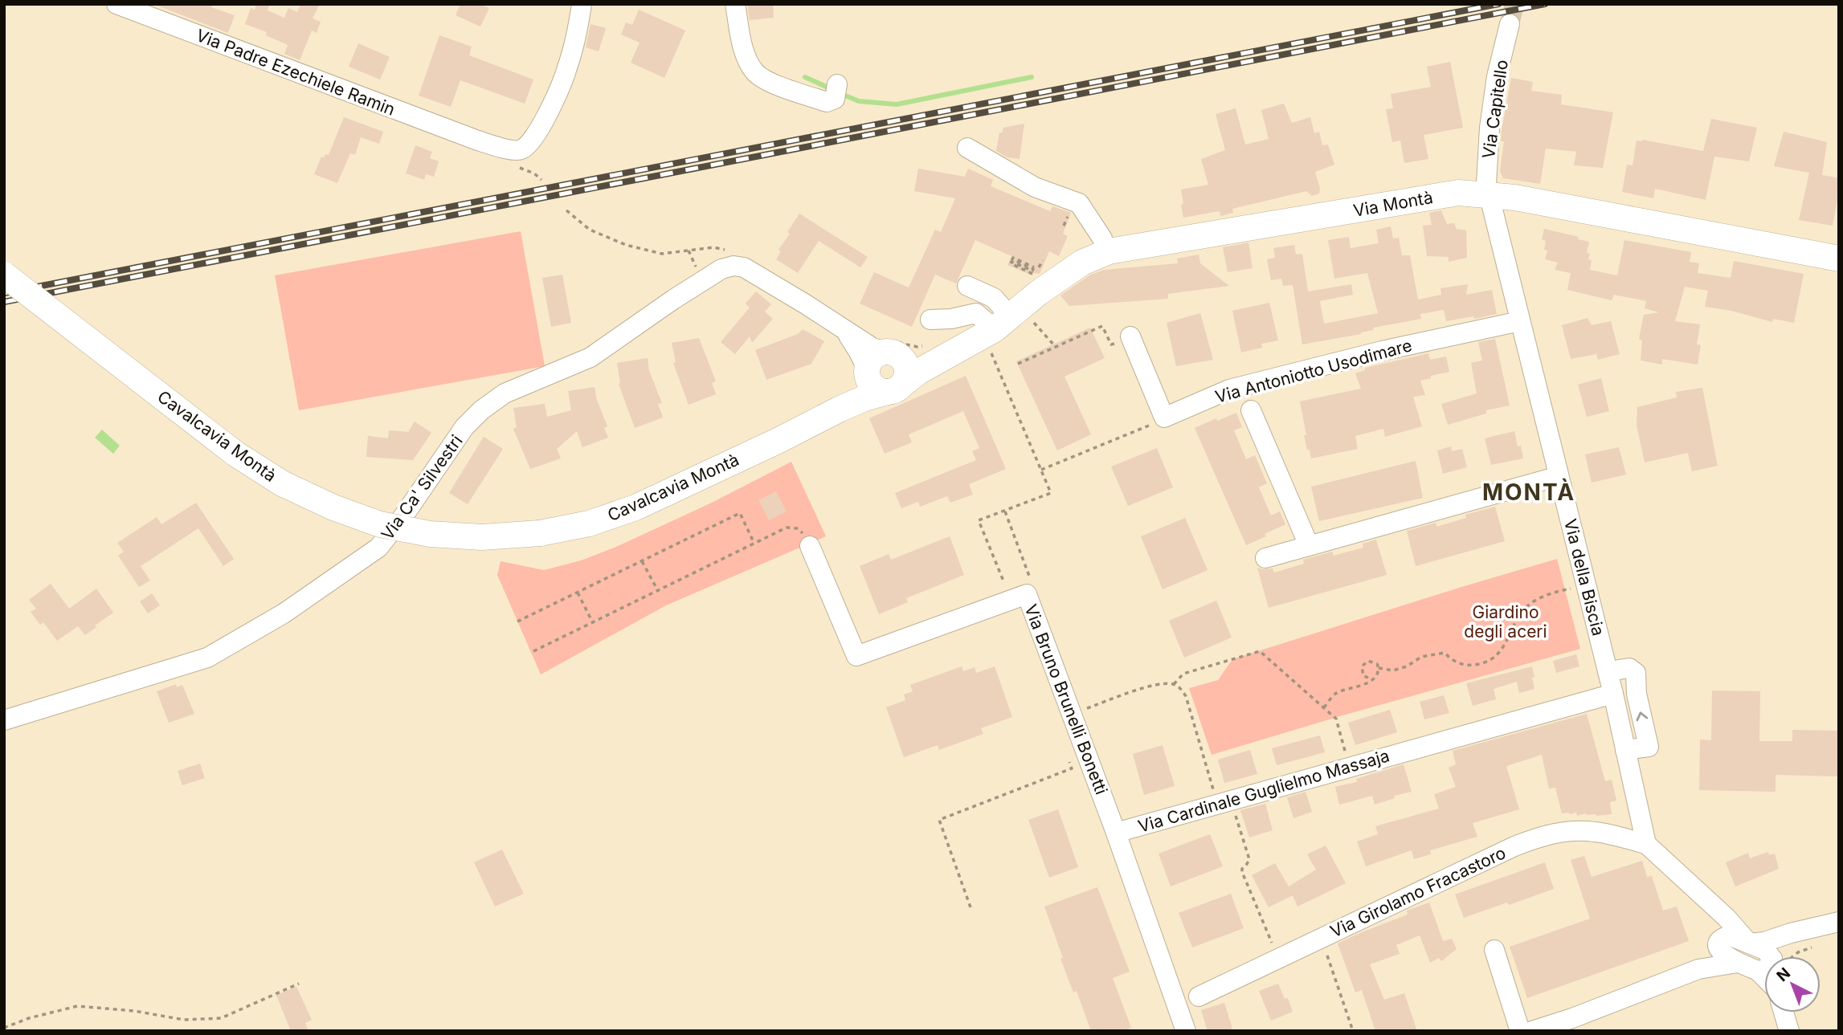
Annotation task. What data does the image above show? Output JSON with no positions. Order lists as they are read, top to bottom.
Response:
{
  "streets": {
    "main road": ["Via Montà", "Cavalcavia Montà"],
    "street": [
      "Via Padre Ezechiele Ramin",
      "Via Capitello",
      "Via Antoniotto Usodimare",
      "Via Ca' Silvestri",
      "Via della Biscia",
      "Via Bruno Brunelli Bonetti",
      "Via Cardinale Guglielmo Massaja",
      "Via Girolamo Fracastoro"
    ]
  },
  "crossings": [
    ["Via Capitello", "Via Montà"],
    ["Via Capitello", "Via della Biscia"],
    ["Via Montà", "Cavalcavia Montà"],
    ["Via Montà", "Via della Biscia"],
    ["Via Antoniotto Usodimare", "Via della Biscia"],
    ["Via della Biscia", "Via Cardinale Guglielmo Massaja"],
    ["Via della Biscia", "Via Girolamo Fracastoro"],
    ["Via Bruno Brunelli Bonetti", "Via Cardinale Guglielmo Massaja"]
  ],
  "districts": ["MONTÀ"],
  "parks": ["Giardino degli aceri"],
  "north": "top left"
}
